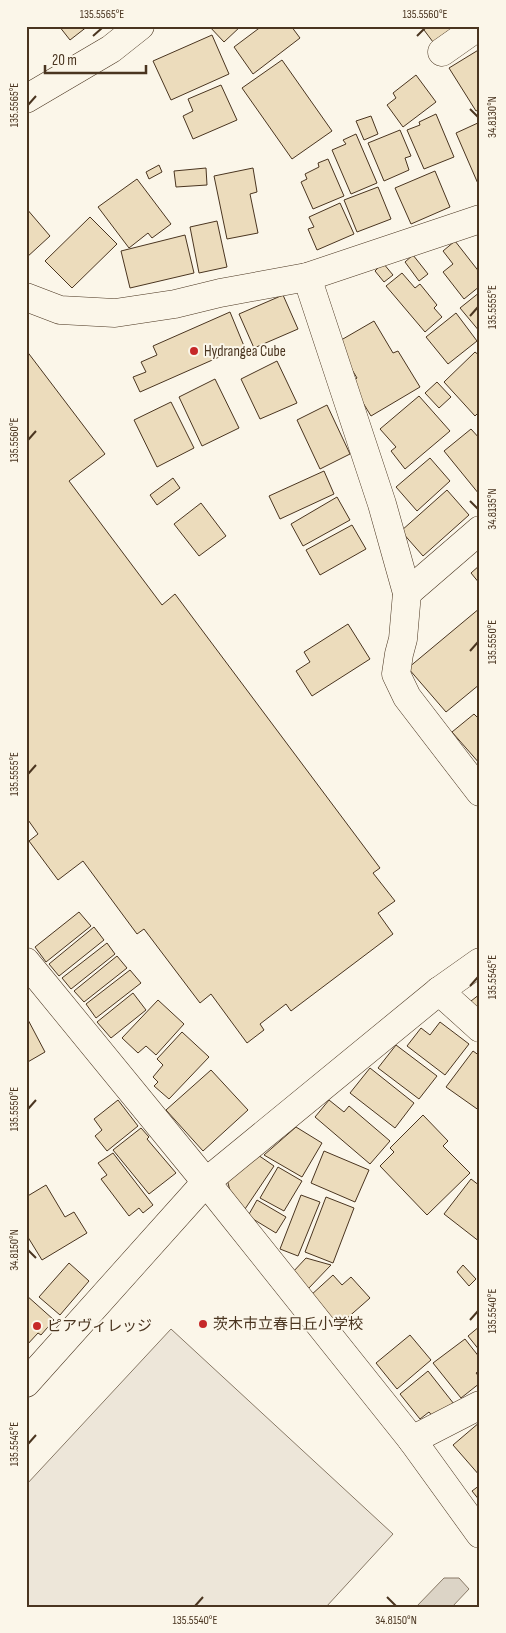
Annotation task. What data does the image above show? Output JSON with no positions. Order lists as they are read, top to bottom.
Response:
{
  "places": ["Hydrangea Cube", "茨木市立春日丘小学校", "ピアヴィレッジ"],
  "scale_bar": "20 m",
  "coordinates": [
    "135.5565°E",
    "135.5560°E",
    "34.8130°N",
    "135.5555°E",
    "34.8135°N",
    "135.5550°E",
    "135.5545°E",
    "34.8150°N",
    "135.5540°E"
  ]
}
